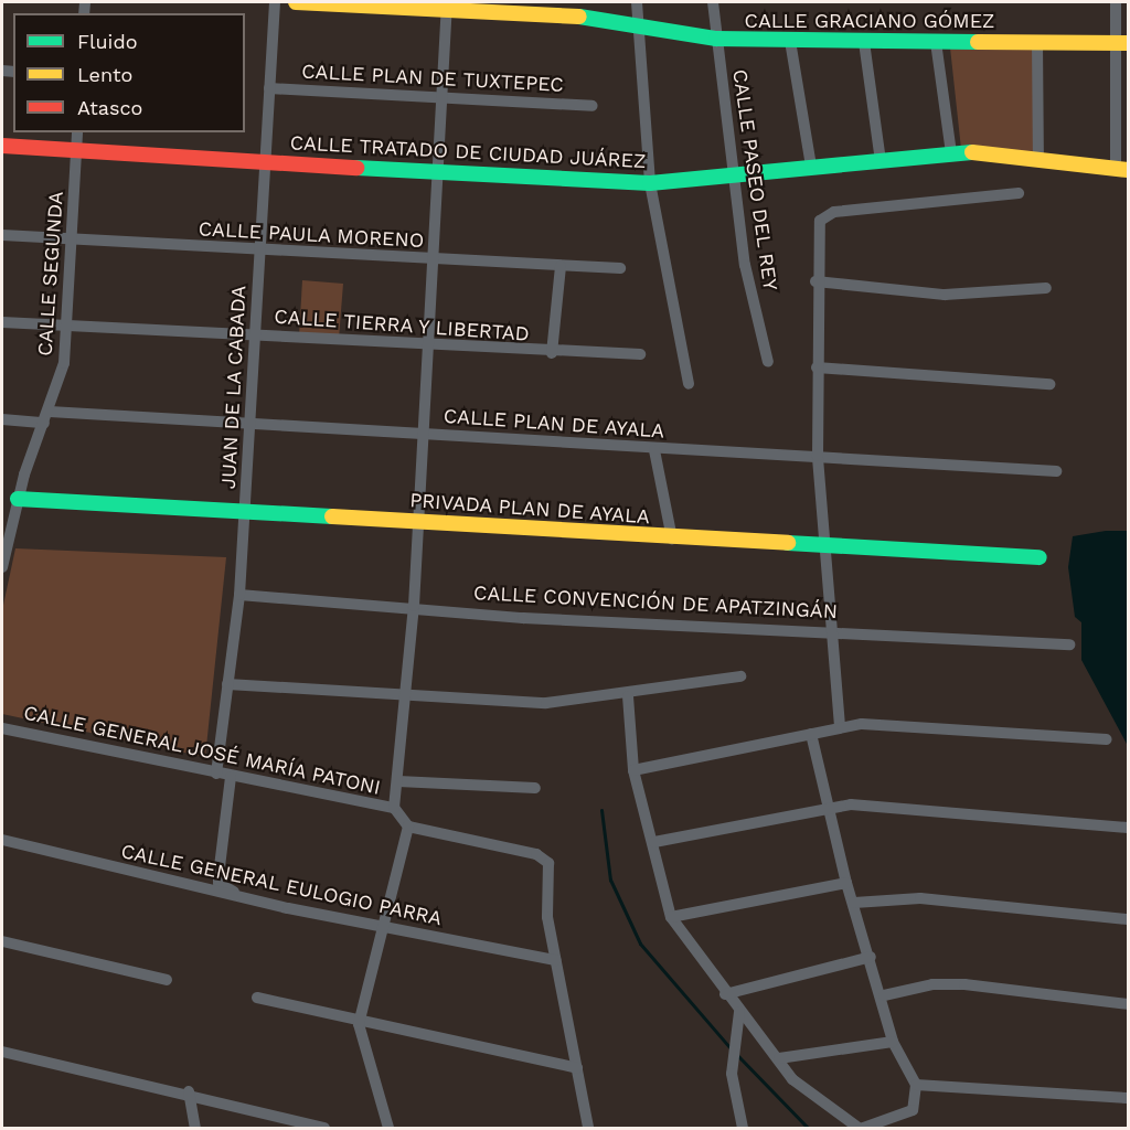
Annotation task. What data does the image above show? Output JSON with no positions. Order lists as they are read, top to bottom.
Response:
{
  "streets": {
    "street": [
      "CALLE GRACIANO GÓMEZ",
      "CALLE PLAN DE TUXTEPEC",
      "CALLE TRATADO DE CIUDAD JUÁREZ",
      "CALLE PASEO DEL REY",
      "CALLE PAULA MORENO",
      "CALLE SEGUNDA",
      "CALLE TIERRA Y LIBERTAD",
      "JUAN DE LA CABADA",
      "CALLE PLAN DE AYALA",
      "PRIVADA PLAN DE AYALA",
      "CALLE CONVENCIÓN DE APATZINGÁN",
      "CALLE GENERAL JOSÉ MARÍA PATONI",
      "CALLE GENERAL EULOGIO PARRA"
    ]
  },
  "crossings": [
    ["CALLE GRACIANO GÓMEZ", "CALLE PASEO DEL REY"],
    ["CALLE PLAN DE TUXTEPEC", "JUAN DE LA CABADA"],
    ["CALLE TRATADO DE CIUDAD JUÁREZ", "CALLE PASEO DEL REY"],
    ["CALLE TRATADO DE CIUDAD JUÁREZ", "CALLE SEGUNDA"],
    ["CALLE TRATADO DE CIUDAD JUÁREZ", "JUAN DE LA CABADA"],
    ["CALLE PAULA MORENO", "CALLE SEGUNDA"],
    ["CALLE PAULA MORENO", "JUAN DE LA CABADA"],
    ["CALLE SEGUNDA", "CALLE TIERRA Y LIBERTAD"],
    ["CALLE SEGUNDA", "CALLE PLAN DE AYALA"],
    ["CALLE SEGUNDA", "PRIVADA PLAN DE AYALA"],
    ["CALLE TIERRA Y LIBERTAD", "JUAN DE LA CABADA"],
    ["JUAN DE LA CABADA", "CALLE PLAN DE AYALA"],
    ["JUAN DE LA CABADA", "PRIVADA PLAN DE AYALA"],
    ["JUAN DE LA CABADA", "CALLE CONVENCIÓN DE APATZINGÁN"],
    ["JUAN DE LA CABADA", "CALLE GENERAL JOSÉ MARÍA PATONI"]
  ],
  "legend": ["Fluido", "Lento", "Atasco"]
}
